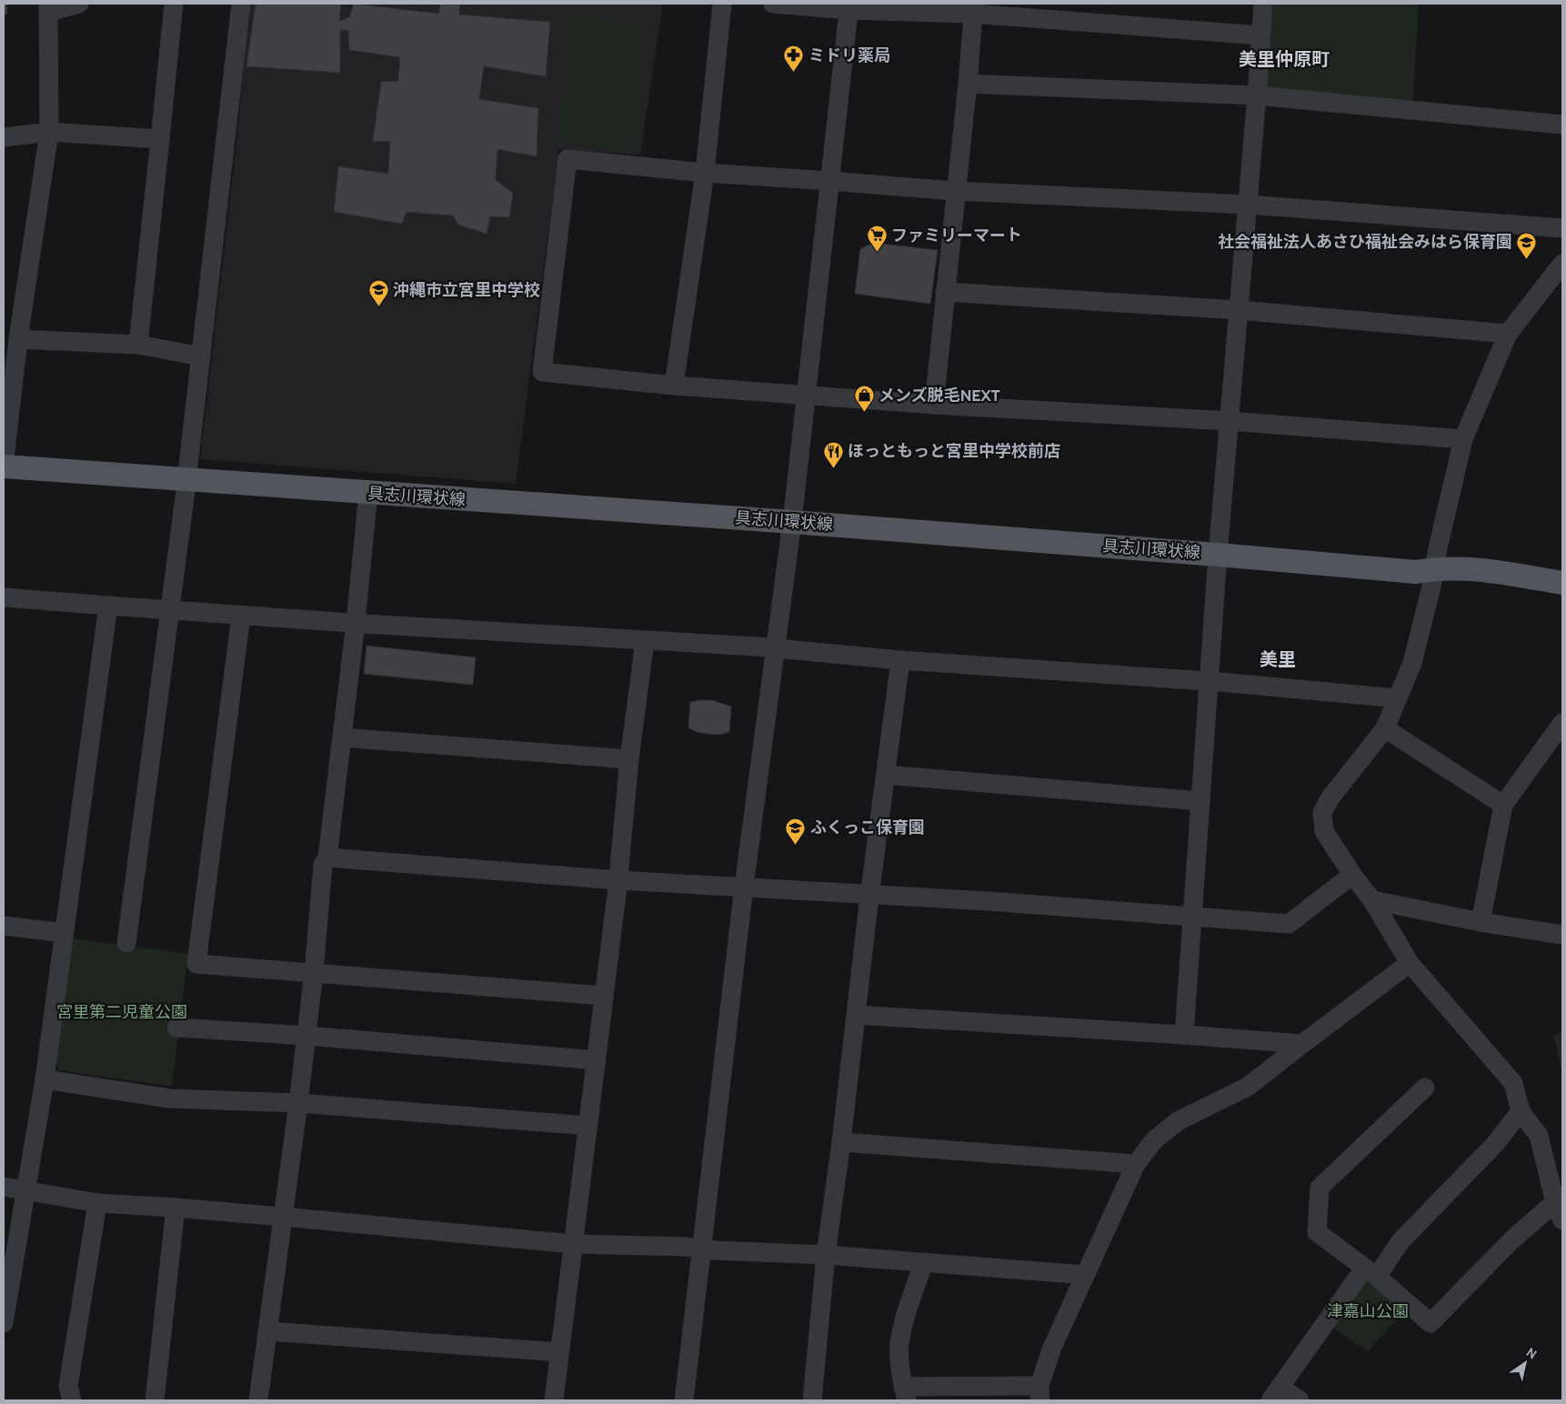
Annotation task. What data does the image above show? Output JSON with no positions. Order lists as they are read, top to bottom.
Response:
{
  "streets": {
    "main road": ["具志川環状線"]
  },
  "districts": ["美里仲原町", "美里"],
  "parks": ["宮里第二児童公園", "津嘉山公園"],
  "places": {
    "pharmacy": ["ミドリ薬局"],
    "supermarket": ["ファミリーマート"],
    "school or university": ["社会福祉法人あさひ福祉会みはら保育園", "沖縄市立宮里中学校", "ふくっこ保育園"],
    "shop": ["メンズ脱毛NEXT"],
    "restaurant": ["ほっともっと宮里中学校前店"]
  },
  "north": "top right"
}
